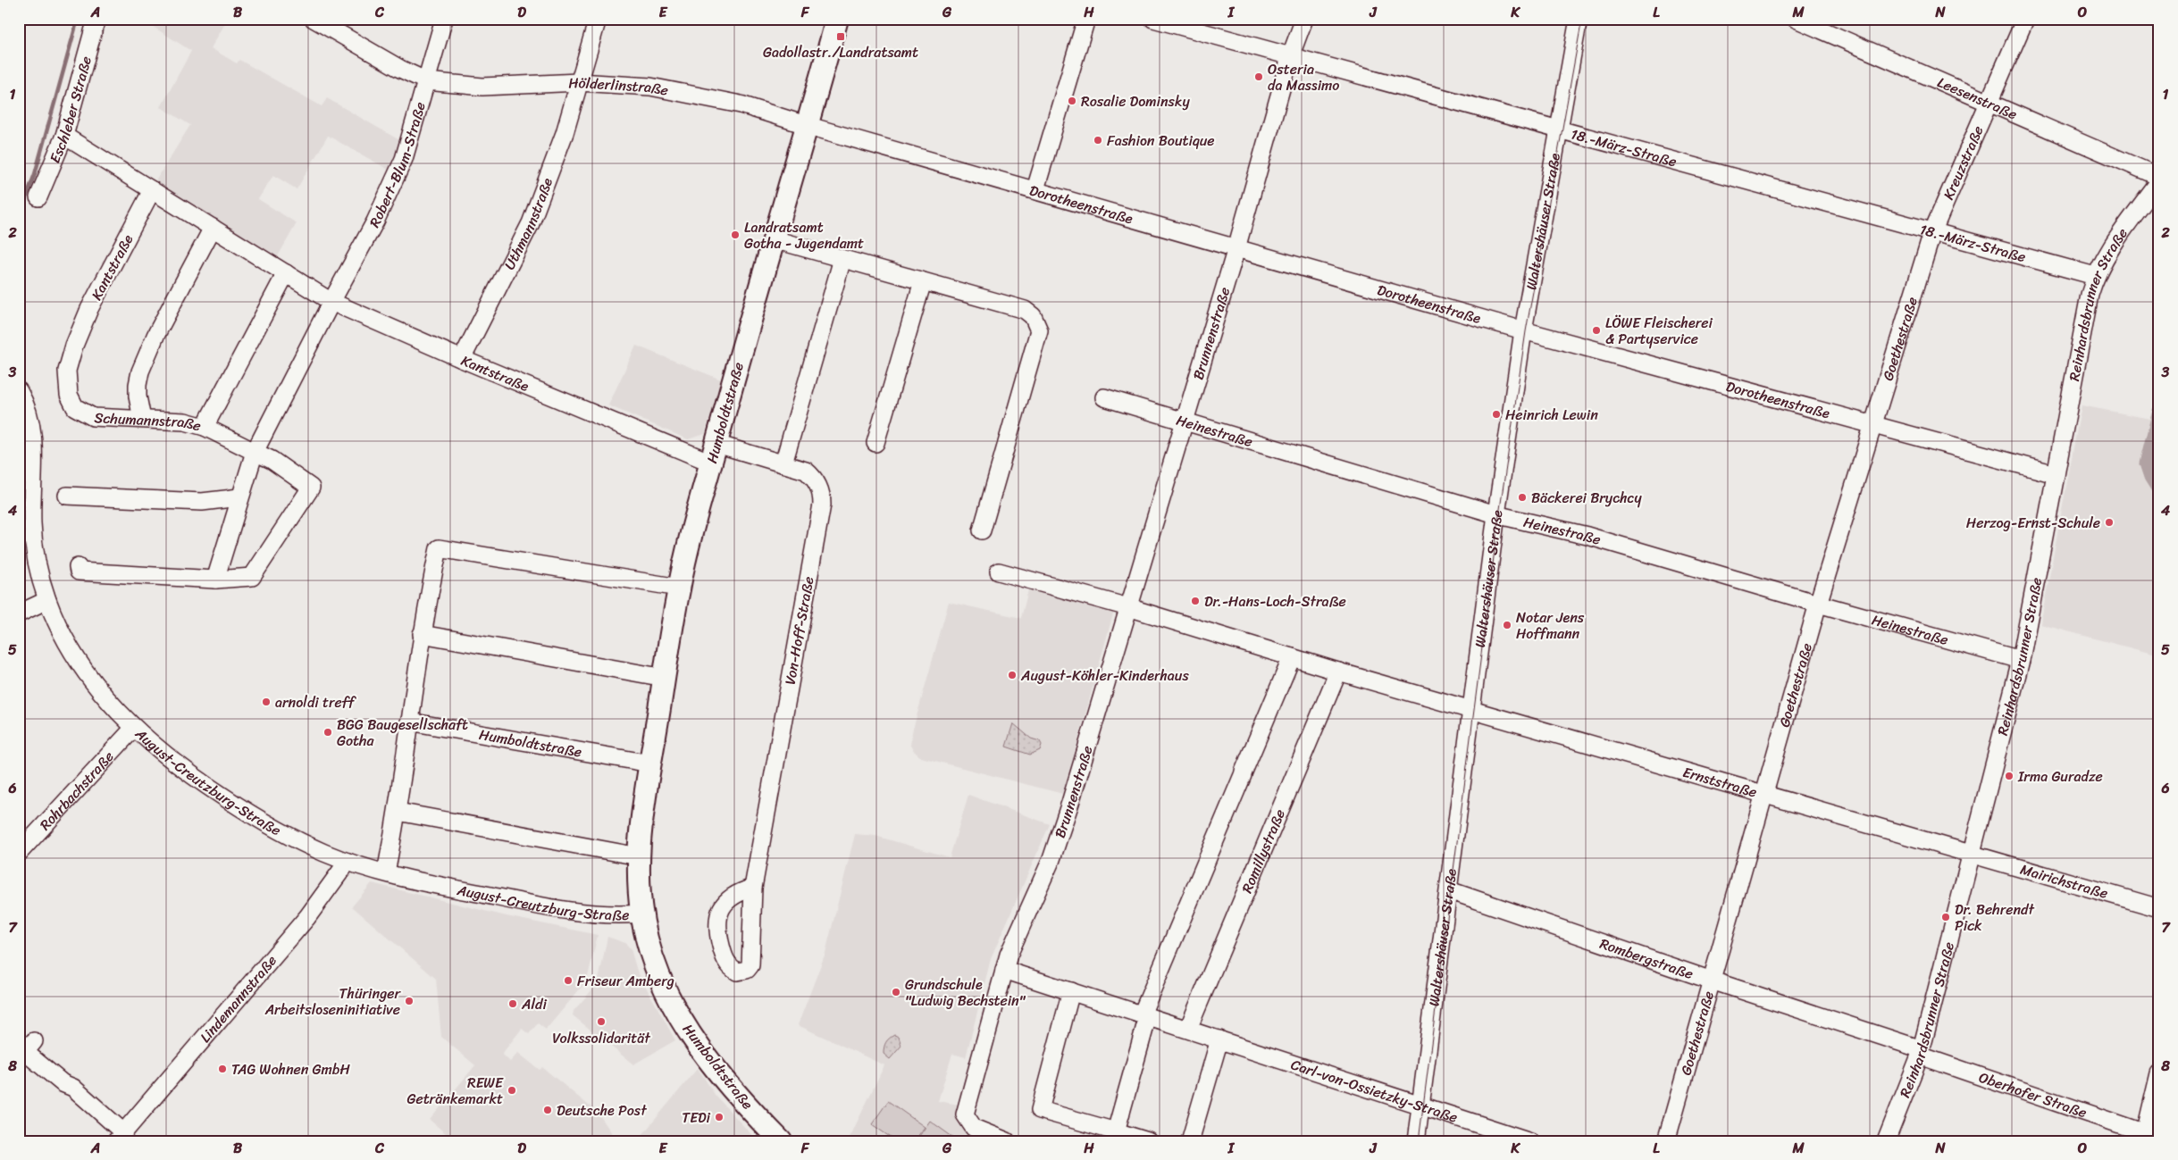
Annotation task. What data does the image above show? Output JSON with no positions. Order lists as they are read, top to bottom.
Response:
{
  "streets": {
    "main road": ["Humboldtstraße"],
    "street": [
      "Hölderlinstraße",
      "Leesenstraße",
      "Eschleber Straße",
      "18.-März-Straße",
      "Kreuzstraße",
      "Robert-Blum-Straße",
      "Dorotheenstraße",
      "Waltershäuser Straße",
      "Uthmannstraße",
      "Kantstraße",
      "Reinhardsbrunner Straße",
      "Brunnenstraße",
      "Goethestraße",
      "Schumannstraße",
      "Heinestraße",
      "Von-Hoff-Straße",
      "August-Creutzburg-Straße",
      "Ernststraße",
      "Rohrbachstraße",
      "Romillystraße",
      "Mairichstraße",
      "Rombergstraße",
      "Lindemannstraße",
      "Carl-von-Ossietzky-Straße",
      "Oberhofer Straße"
    ]
  },
  "crossings": [
    ["Hölderlinstraße", "Robert-Blum-Straße"],
    ["Hölderlinstraße", "Dorotheenstraße"],
    ["Hölderlinstraße", "Uthmannstraße"],
    ["Hölderlinstraße", "Humboldtstraße"],
    ["Leesenstraße", "Kreuzstraße"],
    ["Eschleber Straße", "Kantstraße"],
    ["18.-März-Straße", "Kreuzstraße"],
    ["18.-März-Straße", "Waltershäuser Straße"],
    ["18.-März-Straße", "Reinhardsbrunner Straße"],
    ["18.-März-Straße", "Brunnenstraße"],
    ["18.-März-Straße", "Goethestraße"],
    ["Kreuzstraße", "Goethestraße"],
    ["Robert-Blum-Straße", "Kantstraße"],
    ["Dorotheenstraße", "Waltershäuser Straße"],
    ["Dorotheenstraße", "Reinhardsbrunner Straße"],
    ["Dorotheenstraße", "Brunnenstraße"],
    ["Dorotheenstraße", "Goethestraße"],
    ["Dorotheenstraße", "Humboldtstraße"],
    ["Waltershäuser Straße", "Heinestraße"],
    ["Waltershäuser Straße", "Ernststraße"],
    ["Waltershäuser Straße", "Rombergstraße"],
    ["Waltershäuser Straße", "Carl-von-Ossietzky-Straße"],
    ["Uthmannstraße", "Kantstraße"],
    ["Kantstraße", "Humboldtstraße"],
    ["Kantstraße", "Schumannstraße"],
    ["Kantstraße", "Von-Hoff-Straße"],
    ["Reinhardsbrunner Straße", "Heinestraße"],
    ["Reinhardsbrunner Straße", "Ernststraße"],
    ["Reinhardsbrunner Straße", "Mairichstraße"],
    ["Reinhardsbrunner Straße", "Rombergstraße"],
    ["Reinhardsbrunner Straße", "Oberhofer Straße"],
    ["Brunnenstraße", "Heinestraße"],
    ["Brunnenstraße", "Carl-von-Ossietzky-Straße"],
    ["Goethestraße", "Heinestraße"],
    ["Goethestraße", "Ernststraße"],
    ["Goethestraße", "Rombergstraße"],
    ["Humboldtstraße", "Von-Hoff-Straße"],
    ["Humboldtstraße", "August-Creutzburg-Straße"],
    ["August-Creutzburg-Straße", "Rohrbachstraße"],
    ["August-Creutzburg-Straße", "Lindemannstraße"],
    ["Ernststraße", "Mairichstraße"],
    ["Romillystraße", "Carl-von-Ossietzky-Straße"],
    ["Rombergstraße", "Oberhofer Straße"]
  ],
  "places": {
    "transit": ["Gadollastr./Landratsamt"],
    "other": [
      "Osteria da Massimo",
      "Rosalie Dominsky",
      "Fashion Boutique",
      "Landratsamt Gotha - Jugendamt",
      "LÖWE Fleischerei & Partyservice",
      "Heinrich Lewin",
      "Bäckerei Brychcy",
      "Herzog-Ernst-Schule",
      "Dr.-Hans-Loch-Straße",
      "Notar Jens Hoffmann",
      "August-Köhler-Kinderhaus",
      "arnoldi treff",
      "BGG Baugesellschaft Gotha",
      "Irma Guradze",
      "Dr. Behrendt Pick",
      "Friseur Amberg",
      "Grundschule \"Ludwig Bechstein\"",
      "Thüringer Arbeitsloseninitiative",
      "Aldi",
      "Volkssolidarität",
      "TAG Wohnen GmbH",
      "REWE Getränkemarkt",
      "Deutsche Post",
      "TEDi"
    ]
  },
  "grid": {
    "columns": [
      "A",
      "B",
      "C",
      "D",
      "E",
      "F",
      "G",
      "H",
      "I",
      "J",
      "K",
      "L",
      "M",
      "N",
      "O"
    ],
    "rows": [
      "1",
      "2",
      "3",
      "4",
      "5",
      "6",
      "7",
      "8"
    ]
  }
}
